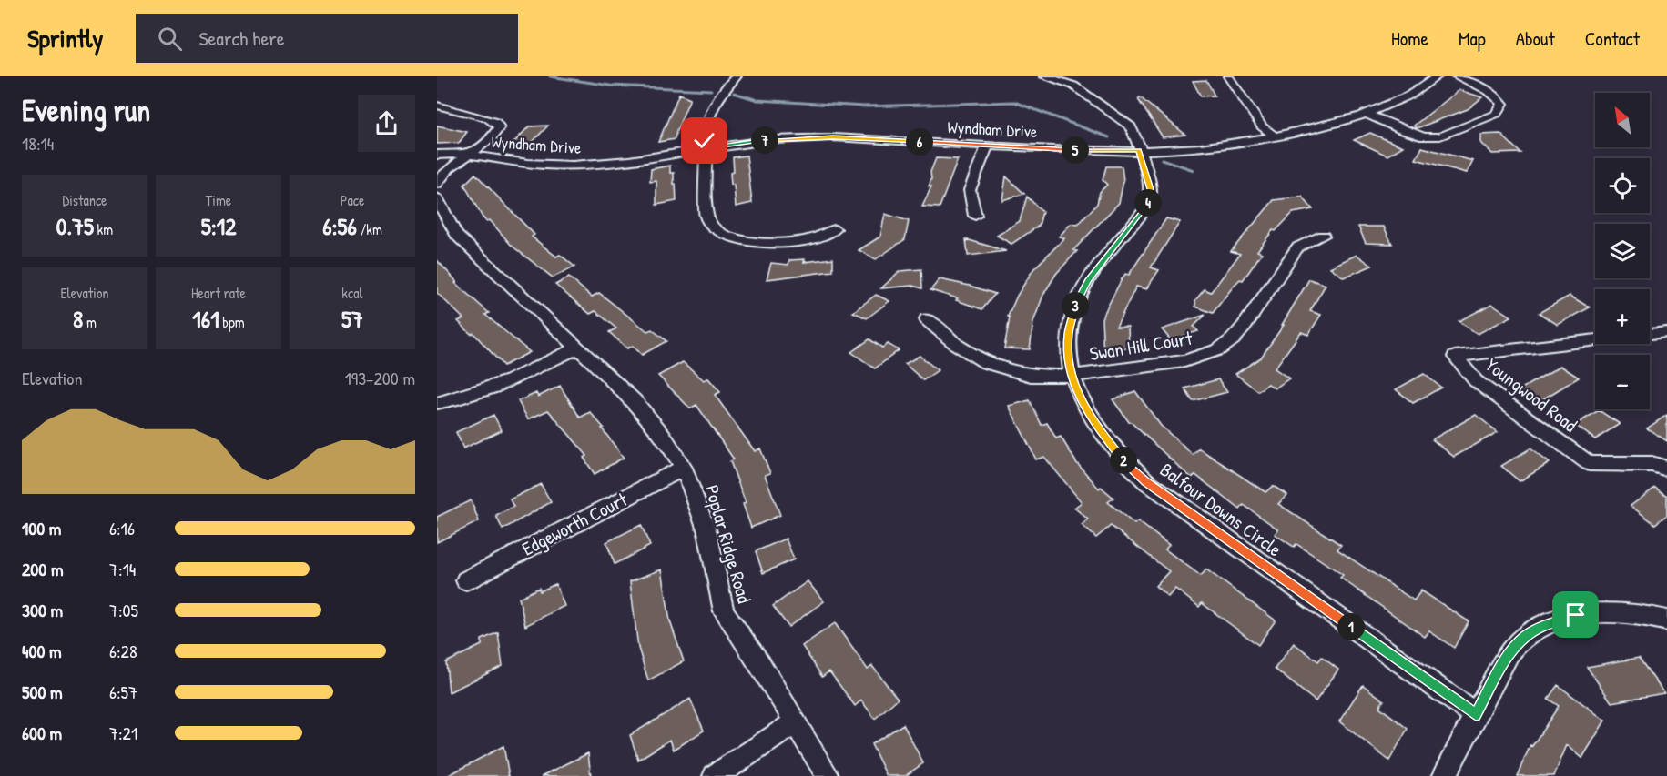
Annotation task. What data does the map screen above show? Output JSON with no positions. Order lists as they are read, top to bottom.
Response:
{
  "streets": {
    "street": [
      "Wyndham Drive",
      "Swan Hill Court",
      "Youngwood Road",
      "Balfour Downs Circle",
      "Edgeworth Court",
      "Poplar Ridge Road"
    ]
  },
  "crossings": [
    ["Wyndham Drive", "Balfour Downs Circle"],
    ["Swan Hill Court", "Balfour Downs Circle"],
    ["Edgeworth Court", "Poplar Ridge Road"]
  ],
  "north": "top left",
  "page": {
    "header": "Sprintly",
    "search": "Search here",
    "nav": [
      "Home",
      "Map",
      "About",
      "Contact"
    ],
    "heading": ["Evening run", "18:14"],
    "map_buttons": ["+", "−"],
    "pins": [
      "7",
      "6",
      "5",
      "4",
      "3",
      "2",
      "1"
    ],
    "stats": [
      ["Distance", "0.75 km"],
      ["Time", "5:12"],
      ["Pace", "6:56 /km"],
      ["Elevation", "8 m"],
      ["Heart rate", "161 bpm"],
      ["kcal", "57"]
    ],
    "chart": ["Elevation", "193–200 m"],
    "list": [
      {
        "name": "100 m",
        "note": "6:16"
      },
      {
        "name": "200 m",
        "note": "7:14"
      },
      {
        "name": "300 m",
        "note": "7:05"
      },
      {
        "name": "400 m",
        "note": "6:28"
      },
      {
        "name": "500 m",
        "note": "6:57"
      },
      {
        "name": "600 m",
        "note": "7:21"
      }
    ]
  }
}
